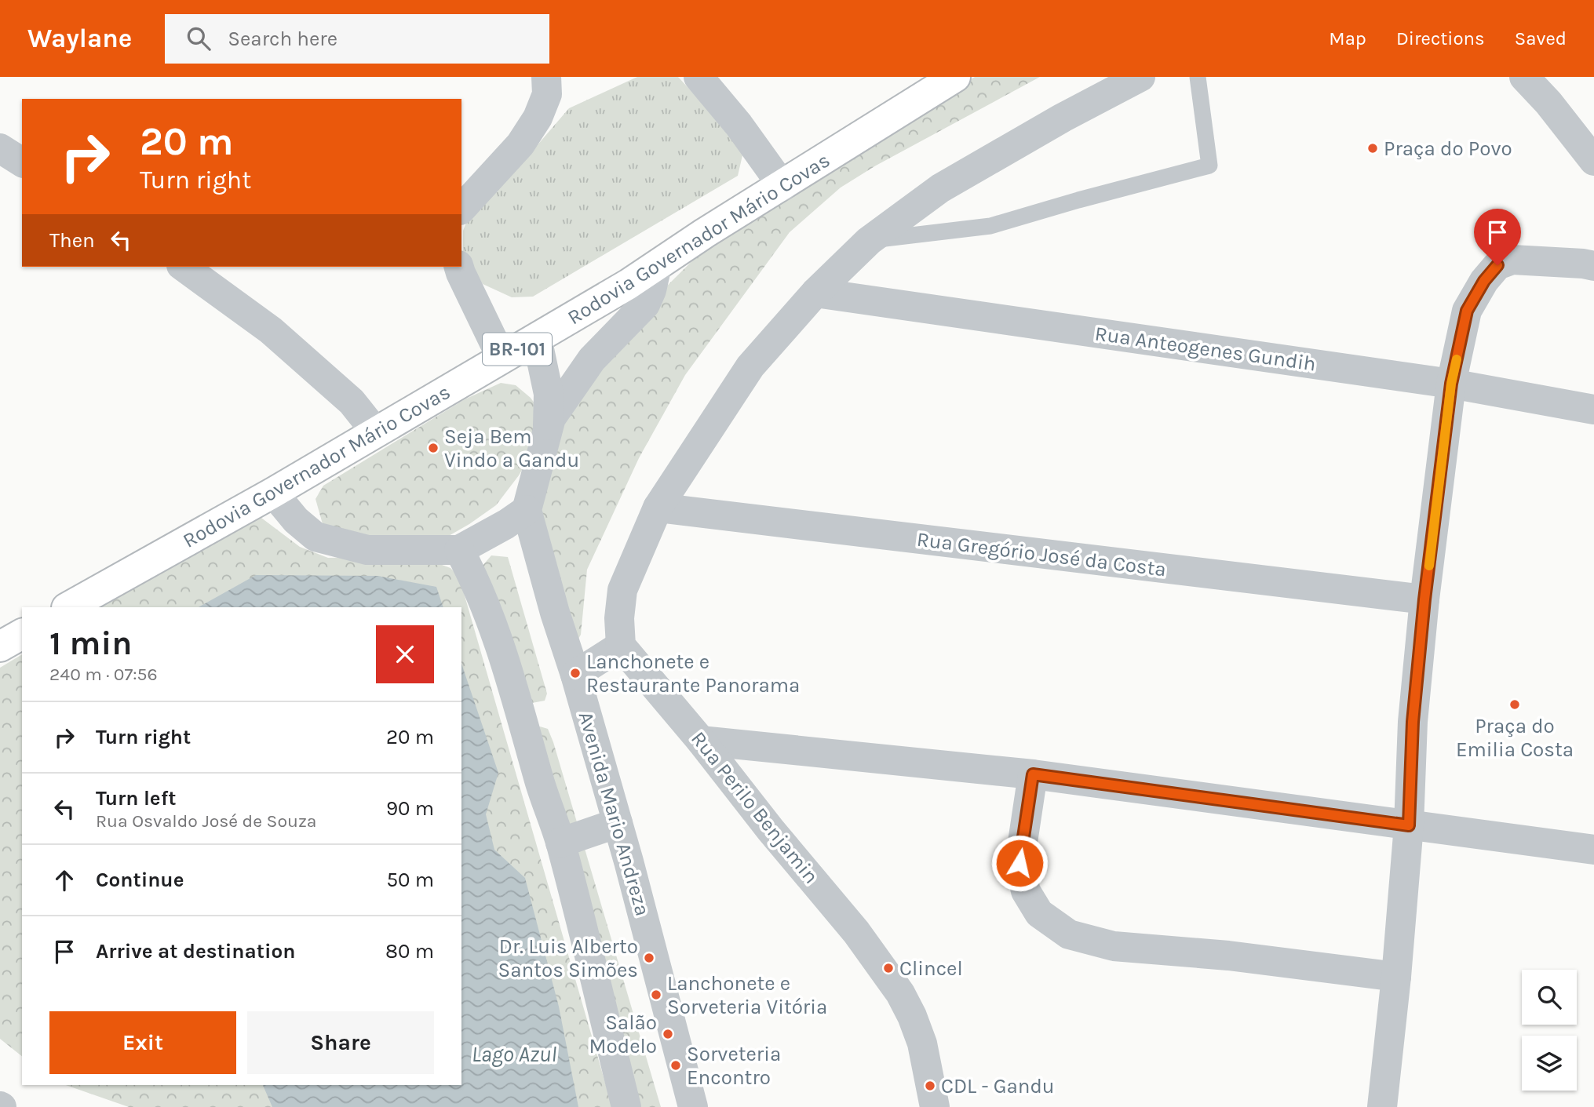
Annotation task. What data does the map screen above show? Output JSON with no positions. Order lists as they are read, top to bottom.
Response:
{
  "streets": {
    "highway": ["Rodovia Governador Mário Covas", "BR-101"],
    "street": [
      "Rua Anteogenes Gundih",
      "Rua Gregório José da Costa",
      "Rua Perilo Benjamin",
      "Avenida Mario Andreza"
    ]
  },
  "crossings": [
    ["Rodovia Governador Mário Covas", "Avenida Mario Andreza"]
  ],
  "water": ["Lago Azul"],
  "places": [
    "Praça do Povo",
    "Seja Bem Vindo a Gandu",
    "Lanchonete e Restaurante Panorama",
    "Praça do Emilia Costa",
    "Dr. Luis Alberto Santos Simões",
    "Clincel",
    "Lanchonete e Sorveteria Vitória",
    "Salão Modelo",
    "Sorveteria Encontro",
    "CDL - Gandu"
  ],
  "page": {
    "header": "Waylane",
    "search": "Search here",
    "nav": ["Map", "Directions", "Saved"],
    "turn": ["20 m", "Turn right"],
    "then": "Then",
    "heading": ["1 min", "240 m · 07:56"],
    "list": [
      {
        "name": "Turn right",
        "value": "20 m"
      },
      {
        "name": "Turn left",
        "note": "Rua Osvaldo José de Souza",
        "value": "90 m"
      },
      {
        "name": "Continue",
        "value": "50 m"
      },
      {
        "name": "Arrive at destination",
        "value": "80 m"
      }
    ],
    "buttons": ["Exit", "Share"]
  }
}
